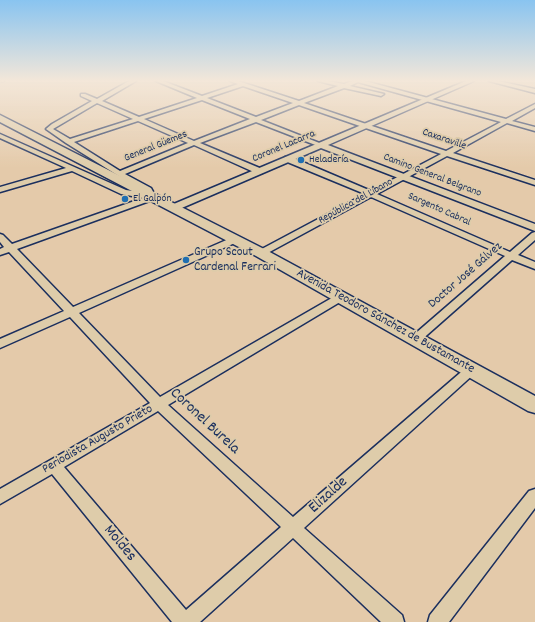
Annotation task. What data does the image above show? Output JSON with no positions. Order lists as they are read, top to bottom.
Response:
{
  "streets": {
    "main road": ["Avenida Teodoro Sánchez de Bustamante"],
    "street": [
      "Caxaraville",
      "General Güemes",
      "Coronel Lacarra",
      "Camino General Belgrano",
      "República del Líbano",
      "Sargento Cabral",
      "Doctor José Gálvez",
      "Coronel Burela",
      "Periodista Augusto Prieto",
      "Elizalde",
      "Moldes"
    ]
  },
  "crossings": [
    ["Caxaraville", "Coronel Lacarra"],
    ["Caxaraville", "República del Líbano"],
    ["Coronel Lacarra", "Camino General Belgrano"],
    ["Coronel Lacarra", "Sargento Cabral"],
    ["Coronel Lacarra", "Avenida Teodoro Sánchez de Bustamante"],
    ["Camino General Belgrano", "República del Líbano"],
    ["República del Líbano", "Sargento Cabral"],
    ["República del Líbano", "Avenida Teodoro Sánchez de Bustamante"],
    ["Sargento Cabral", "Doctor José Gálvez"],
    ["Doctor José Gálvez", "Avenida Teodoro Sánchez de Bustamante"],
    ["Avenida Teodoro Sánchez de Bustamante", "Periodista Augusto Prieto"],
    ["Avenida Teodoro Sánchez de Bustamante", "Elizalde"],
    ["Coronel Burela", "Periodista Augusto Prieto"],
    ["Coronel Burela", "Elizalde"],
    ["Periodista Augusto Prieto", "Moldes"],
    ["Elizalde", "Moldes"]
  ],
  "places": ["Heladería", "El Galpón", "Grupo Scout Cardenal Ferrari"]
}
